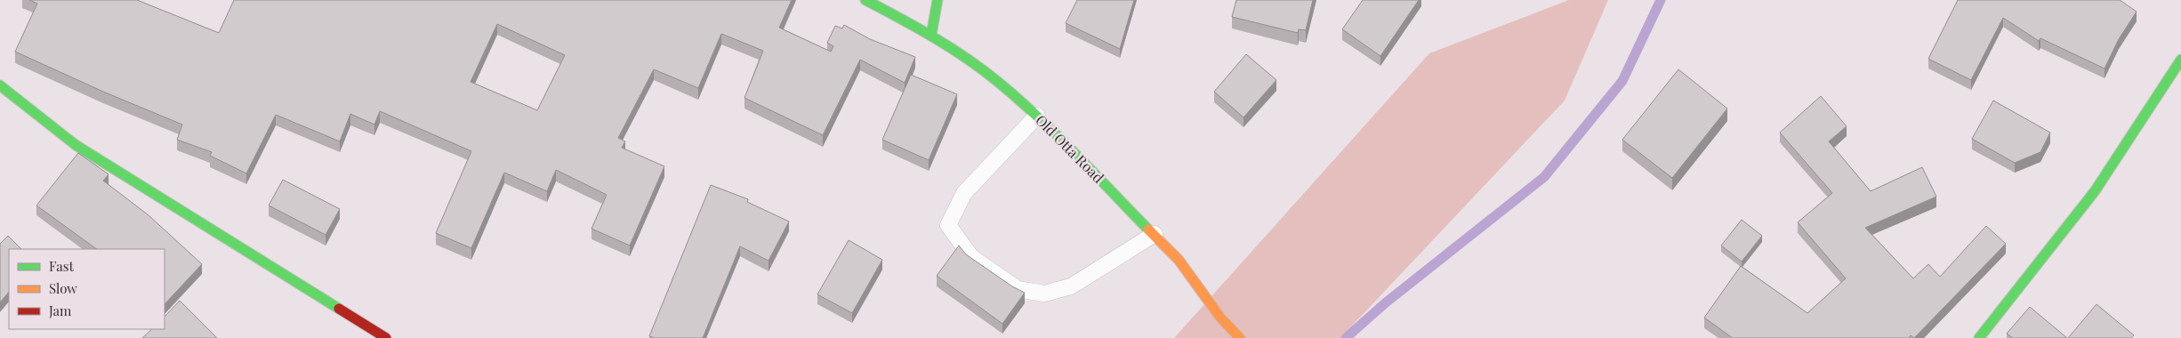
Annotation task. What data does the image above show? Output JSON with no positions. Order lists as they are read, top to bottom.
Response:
{
  "streets": {
    "street": ["Old Otta Road"]
  },
  "legend": ["Fast", "Slow", "Jam"]
}
